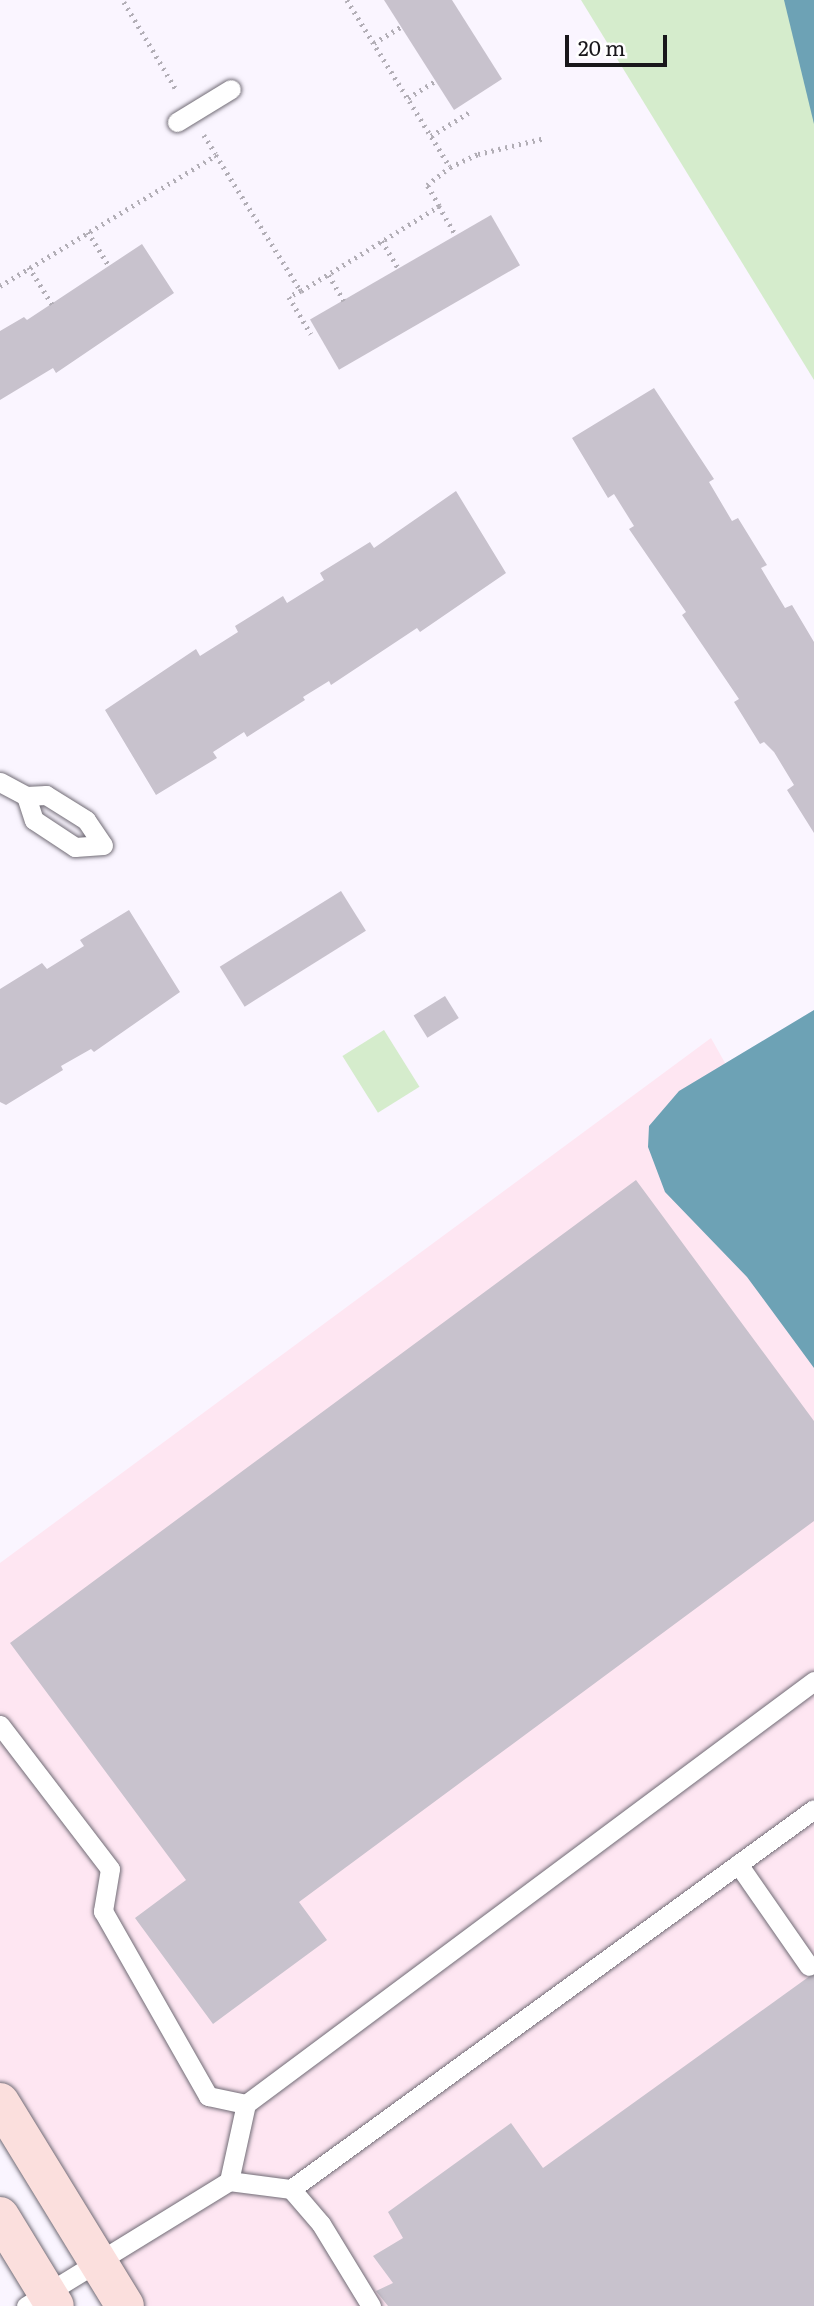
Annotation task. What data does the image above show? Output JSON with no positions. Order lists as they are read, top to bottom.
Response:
{
  "scale_bar": "20 m"
}
